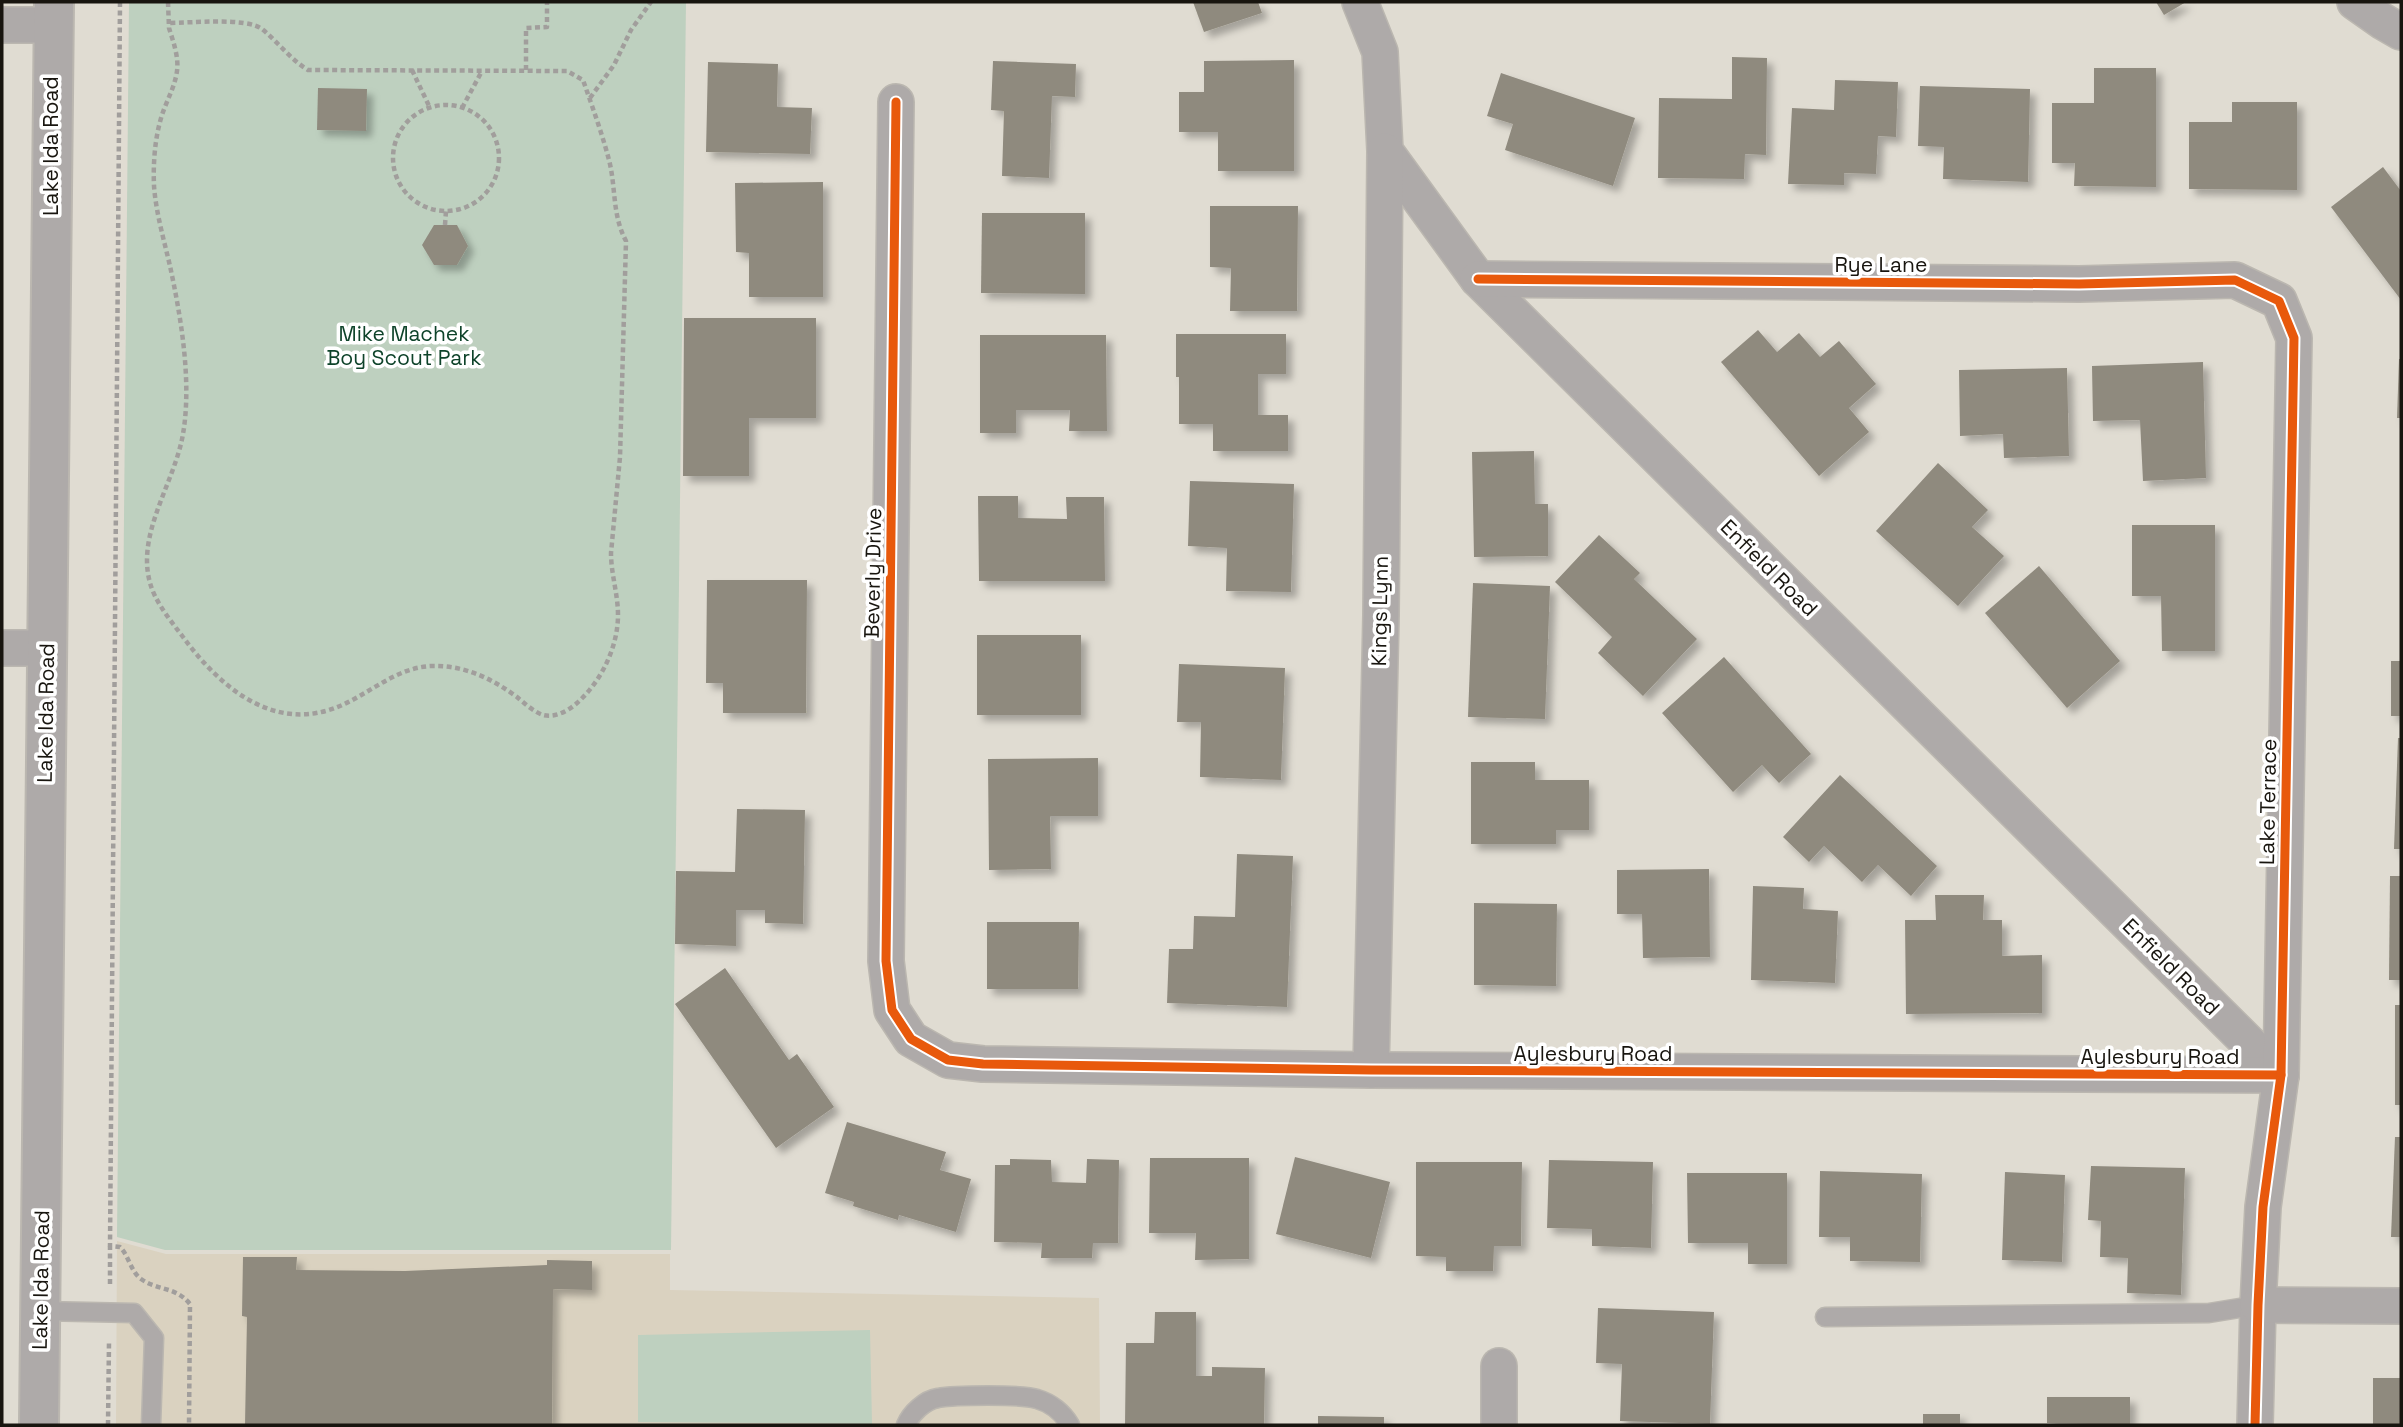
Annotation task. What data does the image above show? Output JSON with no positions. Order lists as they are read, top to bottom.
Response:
{
  "streets": {
    "street": [
      "Lake Ida Road",
      "Rye Lane",
      "Enfield Road",
      "Beverly Drive",
      "Kings Lynn",
      "Lake Terrace",
      "Aylesbury Road"
    ]
  },
  "crossings": [
    ["Rye Lane", "Enfield Road"],
    ["Rye Lane", "Lake Terrace"],
    ["Enfield Road", "Kings Lynn"],
    ["Enfield Road", "Lake Terrace"],
    ["Enfield Road", "Aylesbury Road"],
    ["Beverly Drive", "Aylesbury Road"],
    ["Kings Lynn", "Aylesbury Road"],
    ["Lake Terrace", "Aylesbury Road"]
  ],
  "parks": ["Mike Machek Boy Scout Park"]
}
